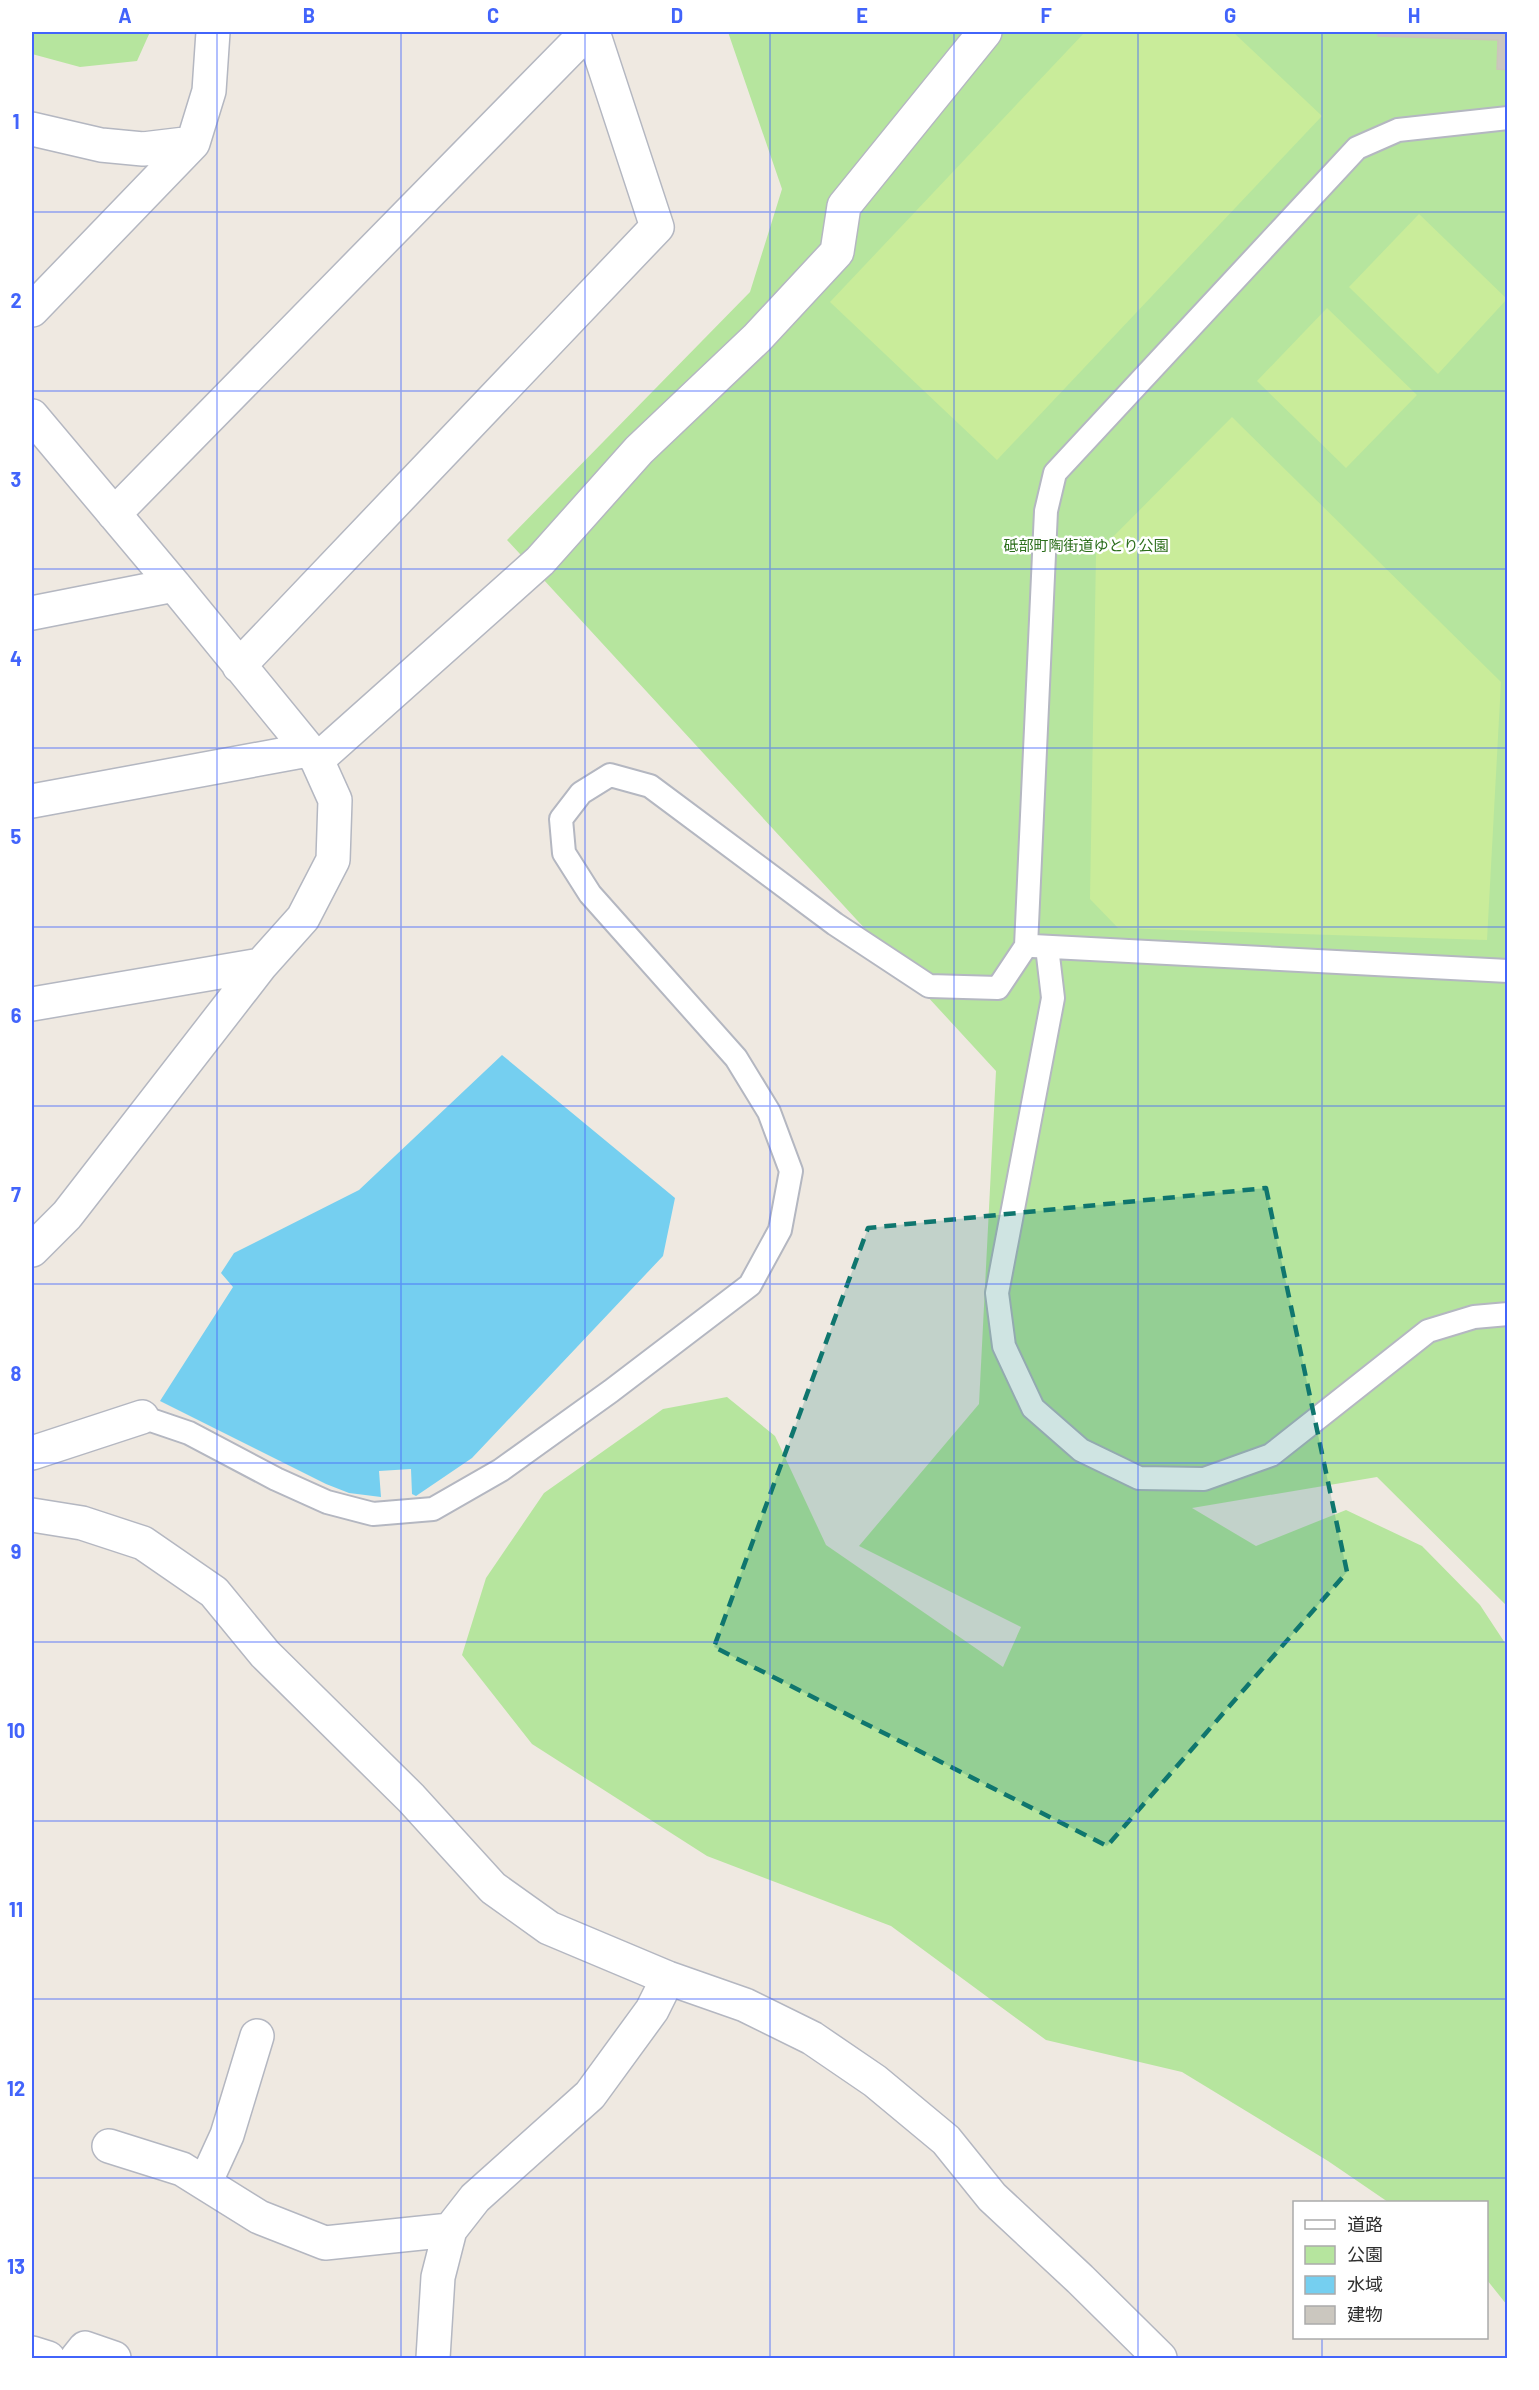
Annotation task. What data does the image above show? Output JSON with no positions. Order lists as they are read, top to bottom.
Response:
{
  "parks": ["砥部町陶街道ゆとり公園"],
  "legend": [
    "道路",
    "公園",
    "水域",
    "建物"
  ],
  "grid": {
    "columns": [
      "A",
      "B",
      "C",
      "D",
      "E",
      "F",
      "G",
      "H"
    ],
    "rows": [
      "1",
      "2",
      "3",
      "4",
      "5",
      "6",
      "7",
      "8",
      "9",
      "10",
      "11",
      "12",
      "13"
    ]
  }
}
